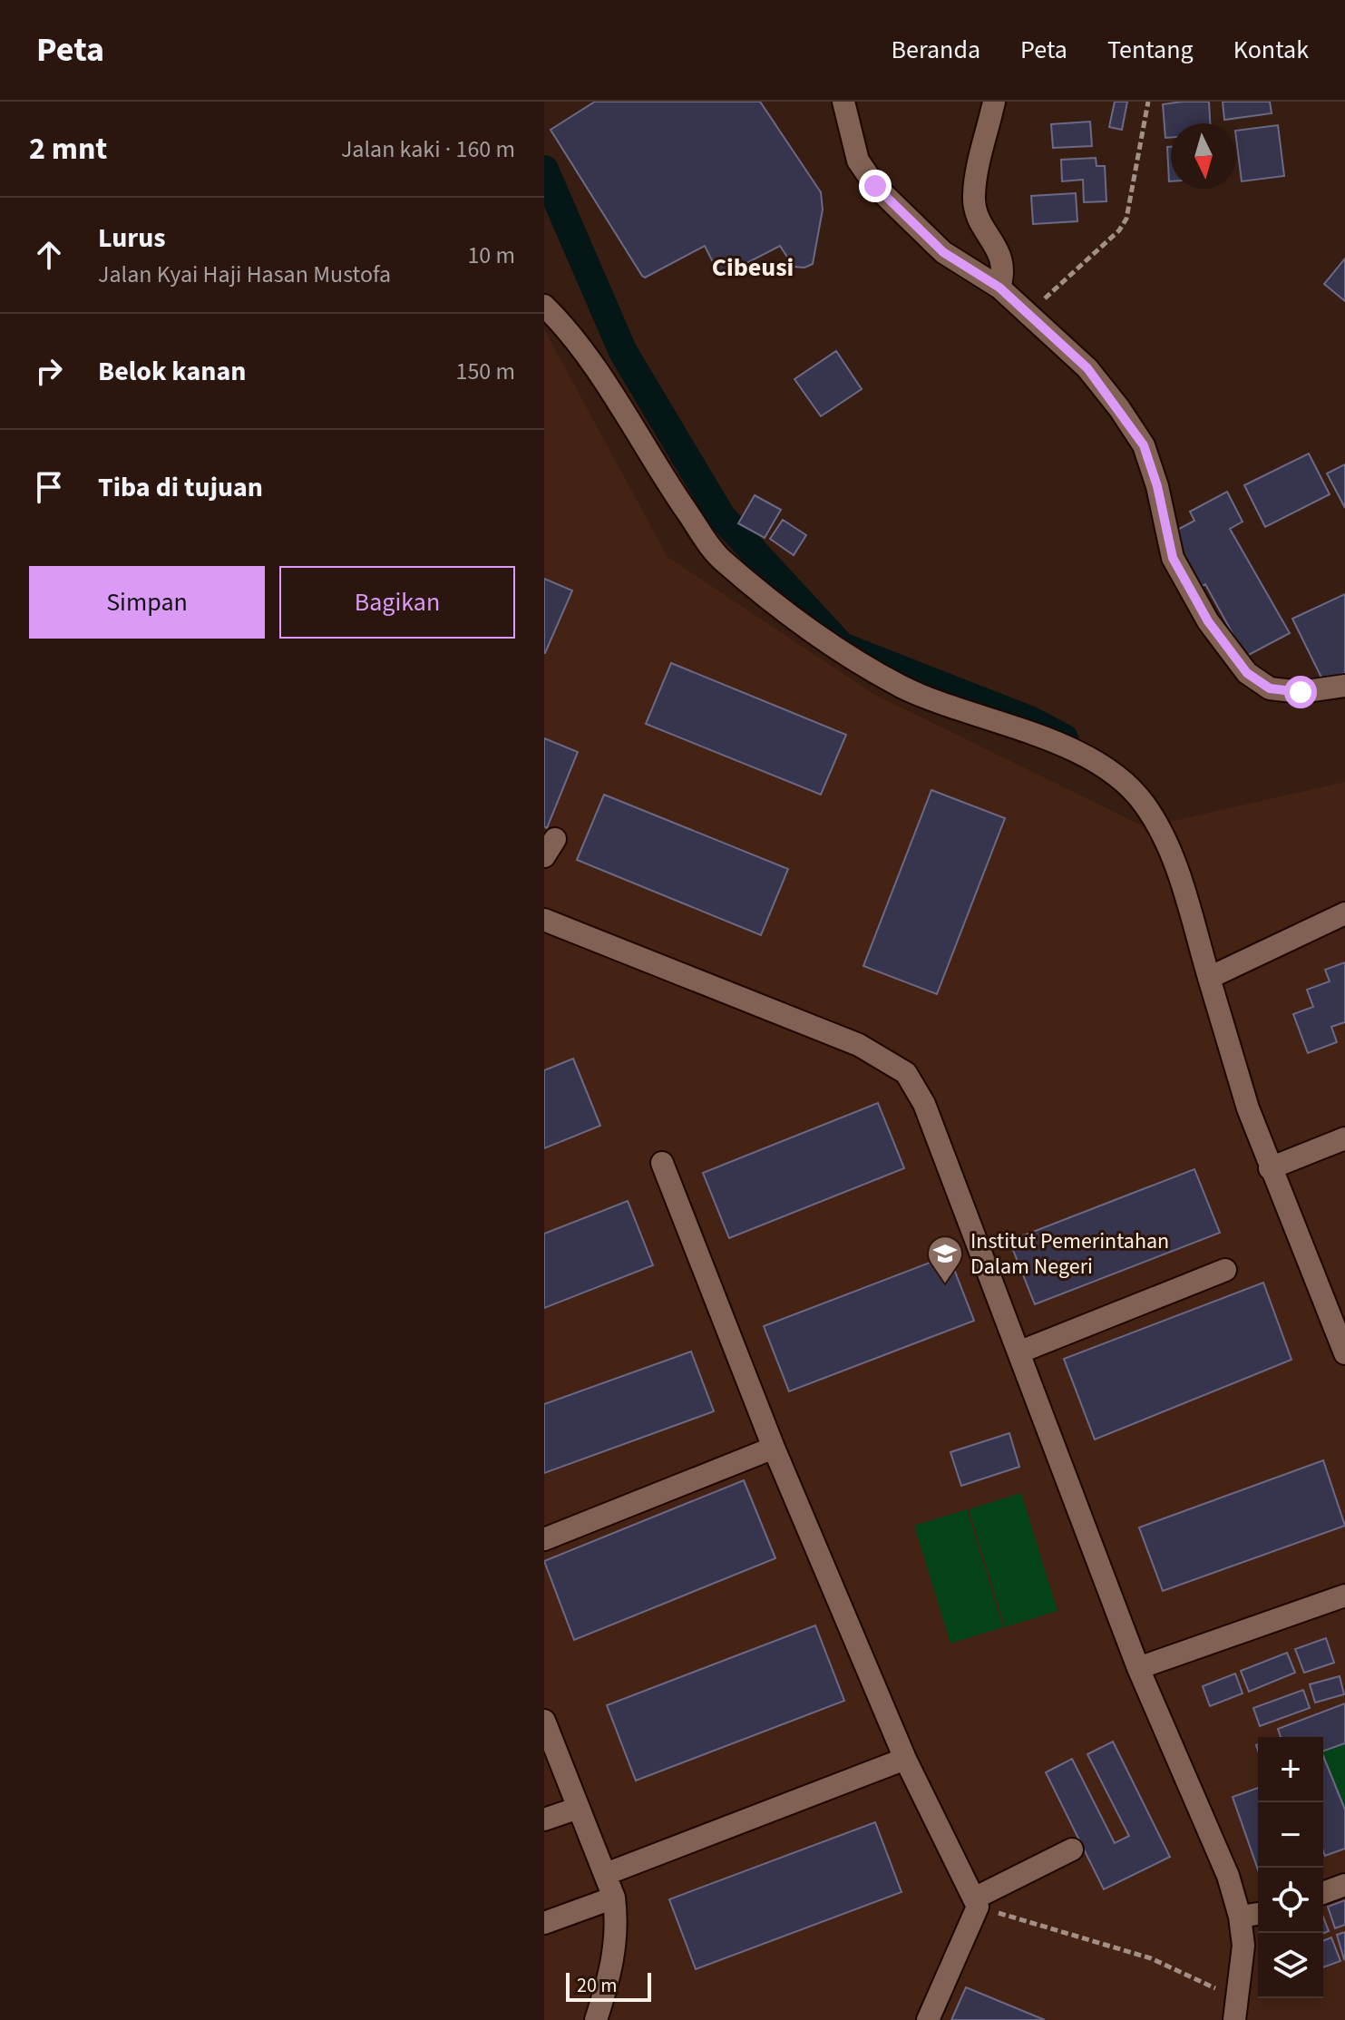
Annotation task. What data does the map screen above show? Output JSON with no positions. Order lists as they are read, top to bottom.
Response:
{
  "districts": ["Cibeusi"],
  "places": {
    "school or university": ["Institut Pemerintahan Dalam Negeri"]
  },
  "scale_bar": "20 m",
  "north": "bottom",
  "page": {
    "header": "Peta",
    "nav": [
      "Beranda",
      "Peta",
      "Tentang",
      "Kontak"
    ],
    "heading": ["2 mnt", "Jalan kaki · 160 m"],
    "list": [
      ["Lurus", "Jalan Kyai Haji Hasan Mustofa", "10 m"],
      ["Belok kanan", "150 m"],
      "Tiba di tujuan"
    ],
    "buttons": ["Simpan", "Bagikan"],
    "map_buttons": ["+", "−"],
    "scale": "20 m"
  }
}
